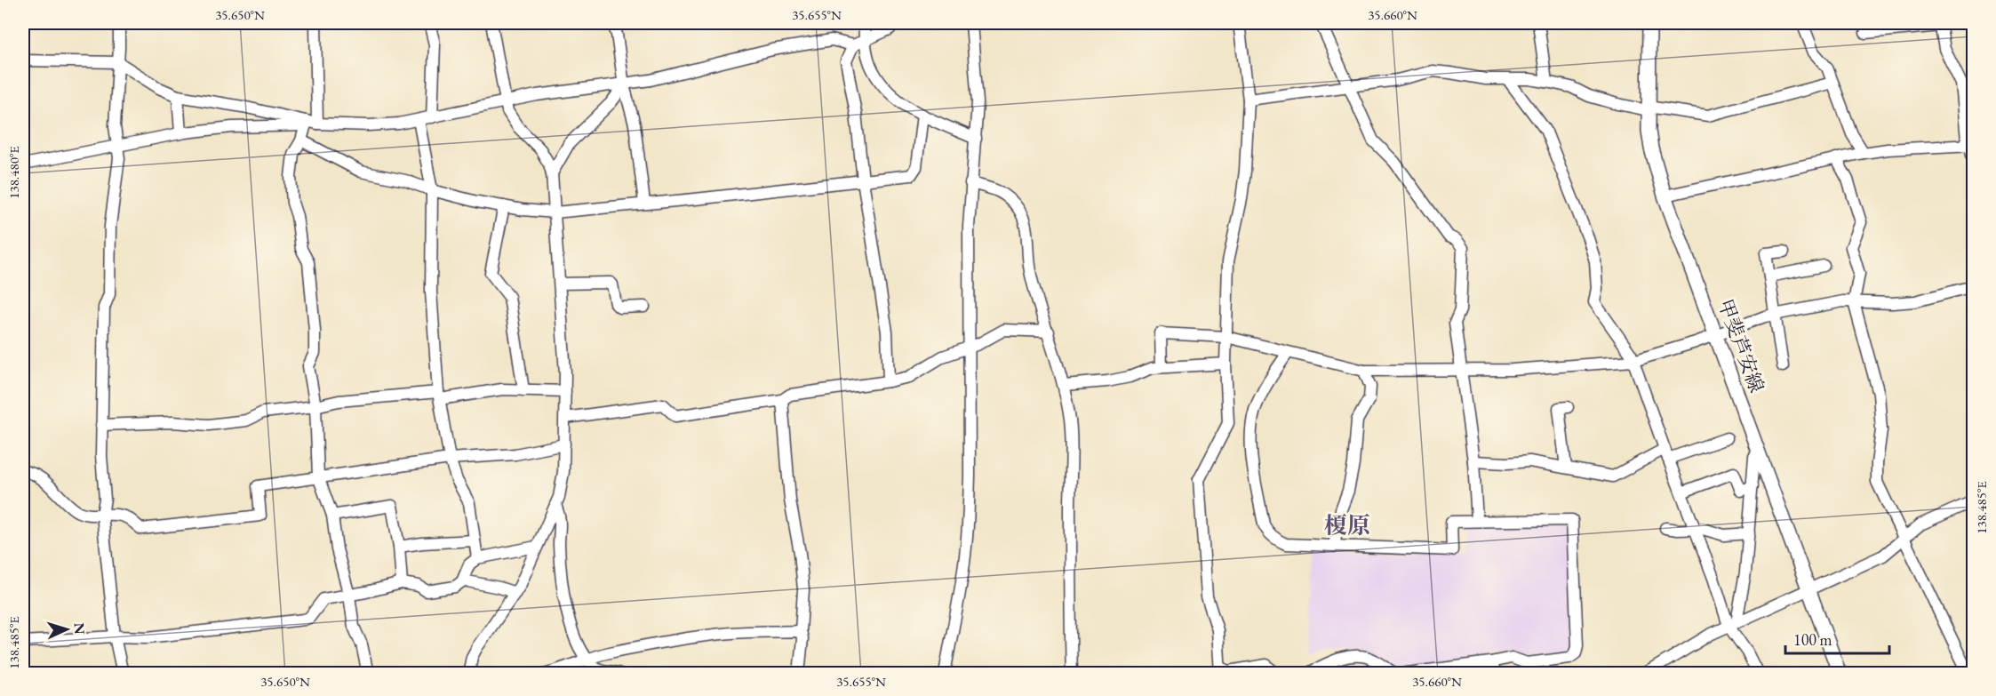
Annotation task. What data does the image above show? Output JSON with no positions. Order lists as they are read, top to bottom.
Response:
{
  "streets": {
    "main road": ["甲斐芦安線"]
  },
  "districts": ["榎原"],
  "scale_bar": "100 m",
  "north": "right",
  "coordinates": [
    "35.650°N",
    "35.655°N",
    "35.660°N",
    "138.480°E",
    "138.485°E"
  ]
}
